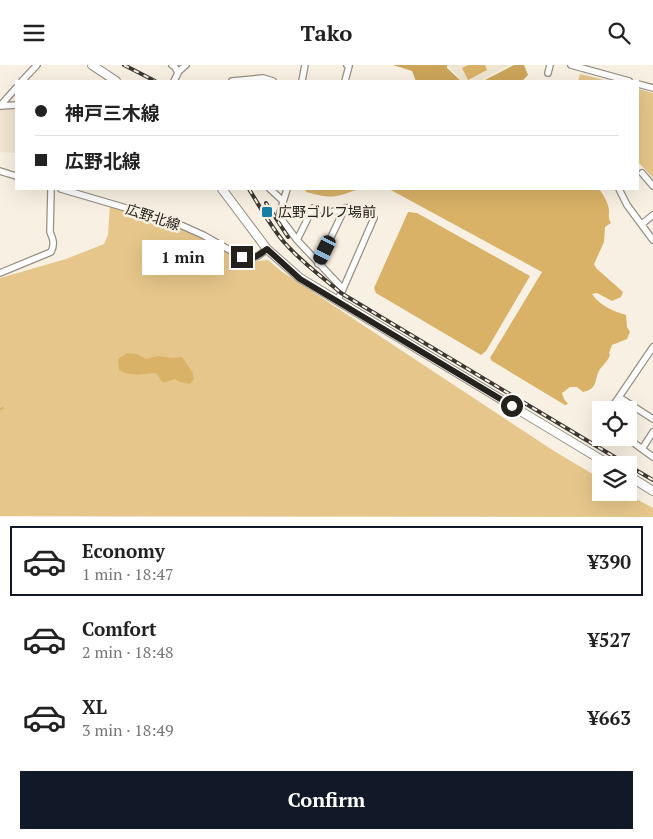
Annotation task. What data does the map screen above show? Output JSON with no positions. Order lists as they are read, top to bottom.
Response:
{
  "streets": {
    "street": ["広野北線"]
  },
  "places": {
    "transit": ["広野ゴルフ場前"]
  },
  "page": {
    "header": "Tako",
    "banner": ["神戸三木線", "広野北線"],
    "bubble": "1 min",
    "list": [
      {
        "name": "Economy",
        "note": "1 min · 18:47",
        "value": "¥390"
      },
      {
        "name": "Comfort",
        "note": "2 min · 18:48",
        "value": "¥527"
      },
      {
        "name": "XL",
        "note": "3 min · 18:49",
        "value": "¥663"
      }
    ],
    "buttons": "Confirm"
  }
}
